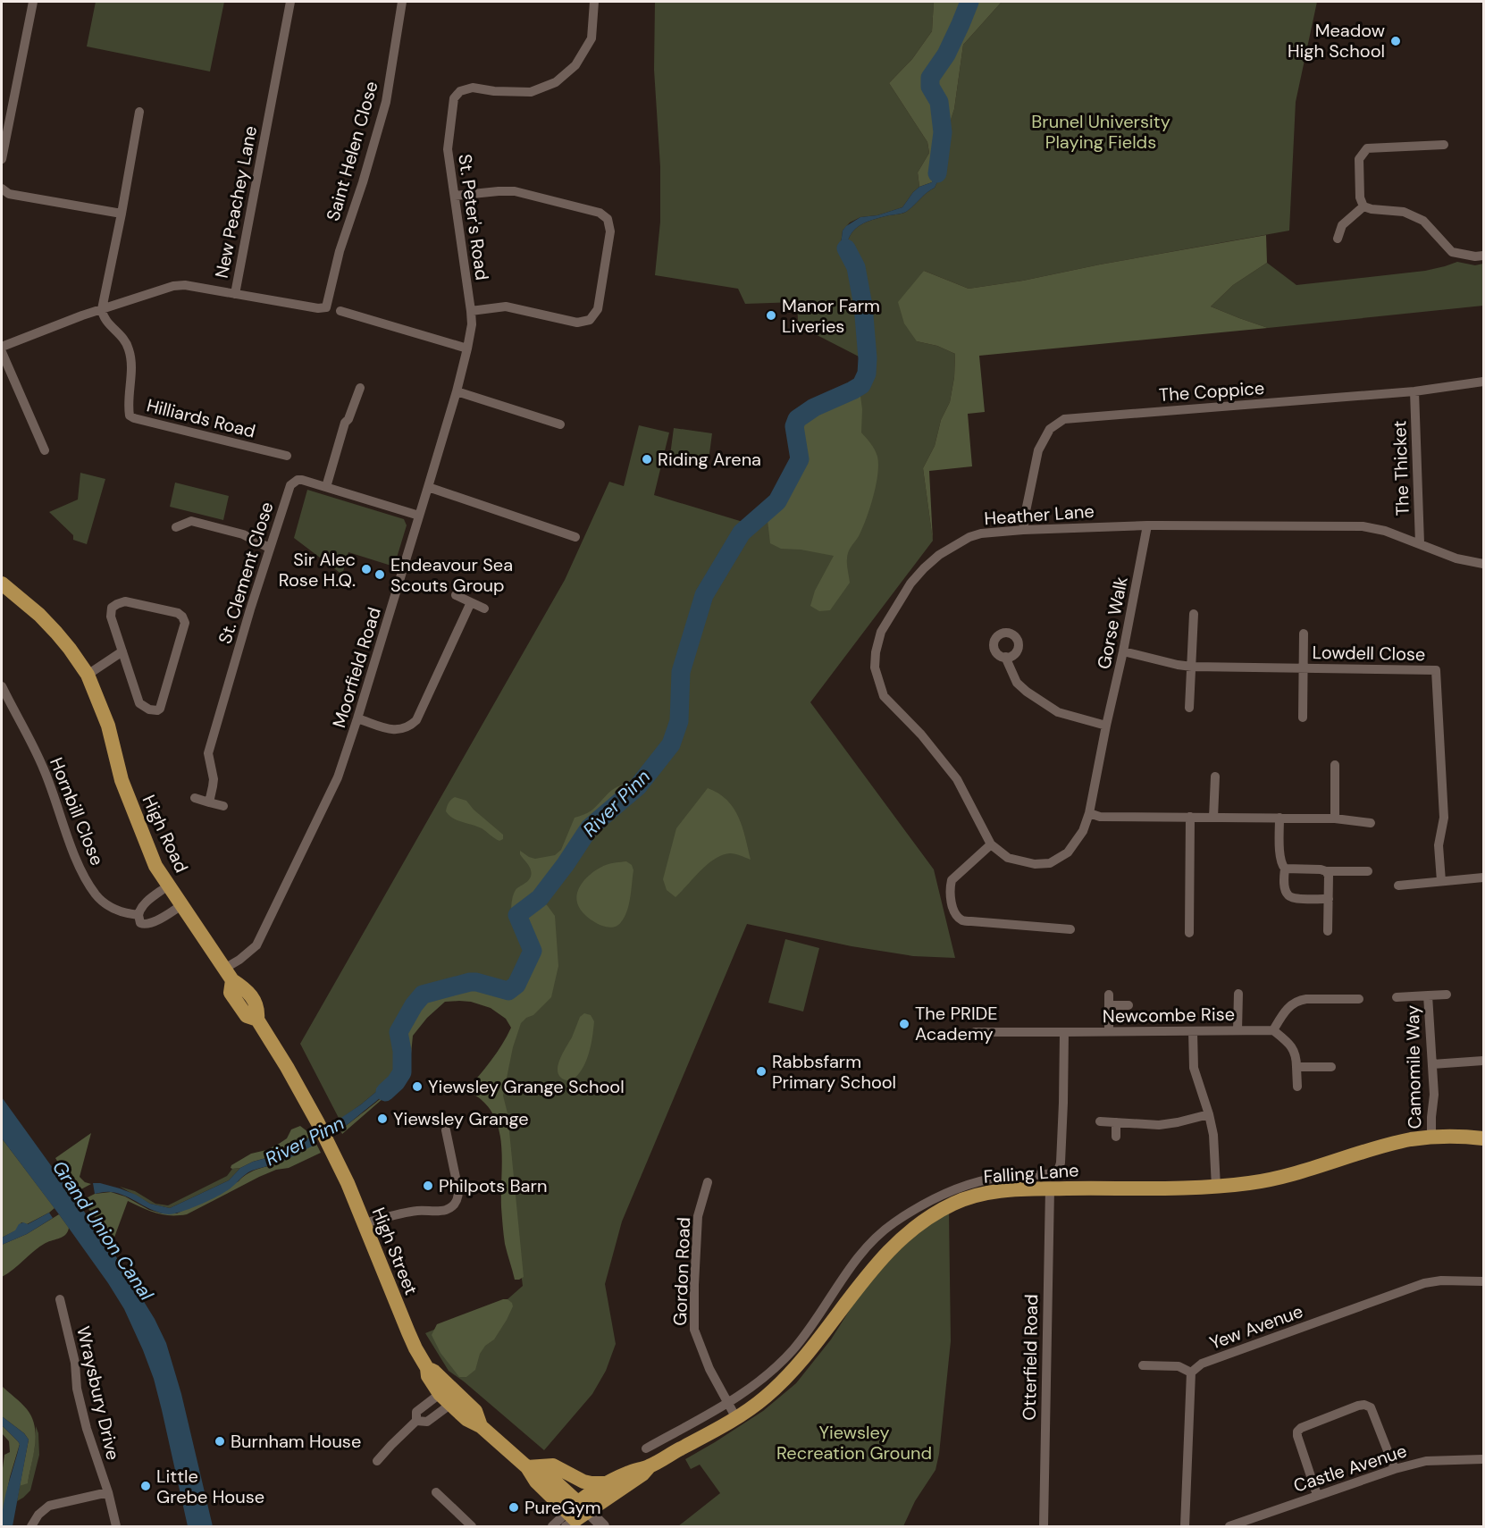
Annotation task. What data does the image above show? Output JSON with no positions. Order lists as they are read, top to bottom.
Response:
{
  "streets": {
    "main road": ["High Road", "Falling Lane", "High Street"],
    "street": [
      "Saint Helen Close",
      "New Peachey Lane",
      "St. Peter's Road",
      "The Coppice",
      "Hilliards Road",
      "The Thicket",
      "Heather Lane",
      "St. Clement Close",
      "Gorse Walk",
      "Lowdell Close",
      "Moorfield Road",
      "Hornbill Close",
      "Newcombe Rise",
      "Camomile Way",
      "Gordon Road",
      "Yew Avenue",
      "Otterfield Road",
      "Wraysbury Drive",
      "Castle Avenue"
    ]
  },
  "crossings": [
    ["Saint Helen Close", "New Peachey Lane"],
    ["New Peachey Lane", "Hilliards Road"],
    ["St. Peter's Road", "Moorfield Road"],
    ["The Coppice", "The Thicket"],
    ["The Coppice", "Heather Lane"],
    ["The Thicket", "Heather Lane"],
    ["Heather Lane", "Gorse Walk"],
    ["St. Clement Close", "Moorfield Road"],
    ["Gorse Walk", "Lowdell Close"],
    ["Moorfield Road", "High Road"],
    ["Hornbill Close", "High Road"],
    ["High Road", "High Street"],
    ["Newcombe Rise", "Falling Lane"],
    ["Camomile Way", "Falling Lane"],
    ["Falling Lane", "High Street"],
    ["Falling Lane", "Gordon Road"],
    ["Falling Lane", "Otterfield Road"]
  ],
  "water": ["River Pinn", "Grand Union Canal"],
  "parks": ["Brunel University Playing Fields", "Yiewsley Recreation Ground"],
  "places": [
    "Meadow High School",
    "Manor Farm Liveries",
    "Riding Arena",
    "Sir Alec Rose H.Q.",
    "Endeavour Sea Scouts Group",
    "The PRIDE Academy",
    "Rabbsfarm Primary School",
    "Yiewsley Grange School",
    "Yiewsley Grange",
    "Philpots Barn",
    "Burnham House",
    "Little Grebe House",
    "PureGym"
  ]
}
